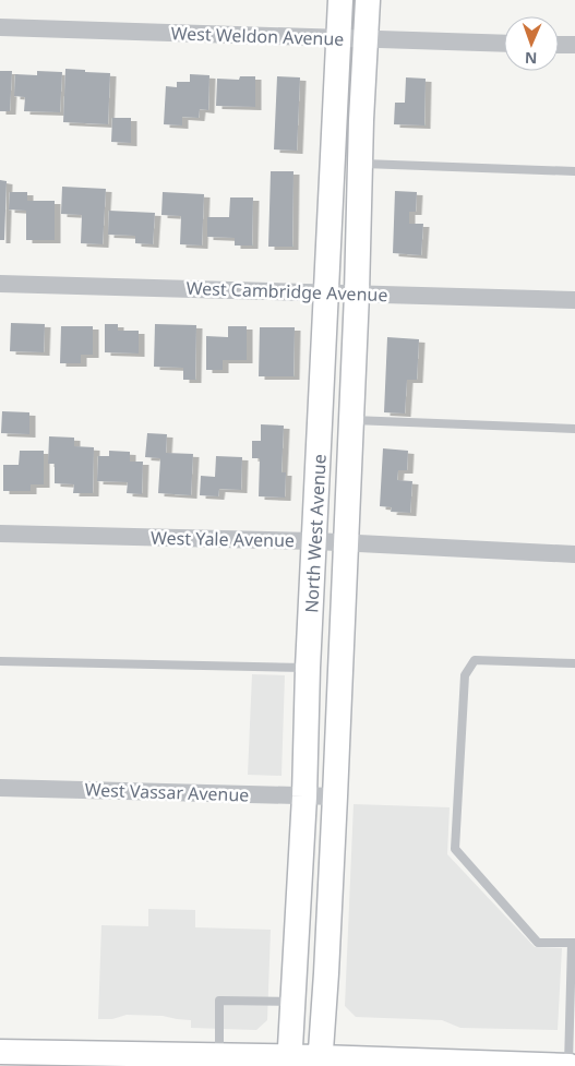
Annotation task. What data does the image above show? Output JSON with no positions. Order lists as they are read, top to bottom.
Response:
{
  "streets": {
    "main road": ["North West Avenue"],
    "street": [
      "West Weldon Avenue",
      "West Cambridge Avenue",
      "West Yale Avenue",
      "West Vassar Avenue"
    ]
  },
  "crossings": [
    ["West Weldon Avenue", "North West Avenue"],
    ["West Cambridge Avenue", "North West Avenue"],
    ["North West Avenue", "West Yale Avenue"],
    ["North West Avenue", "West Vassar Avenue"]
  ],
  "north": "bottom"
}
